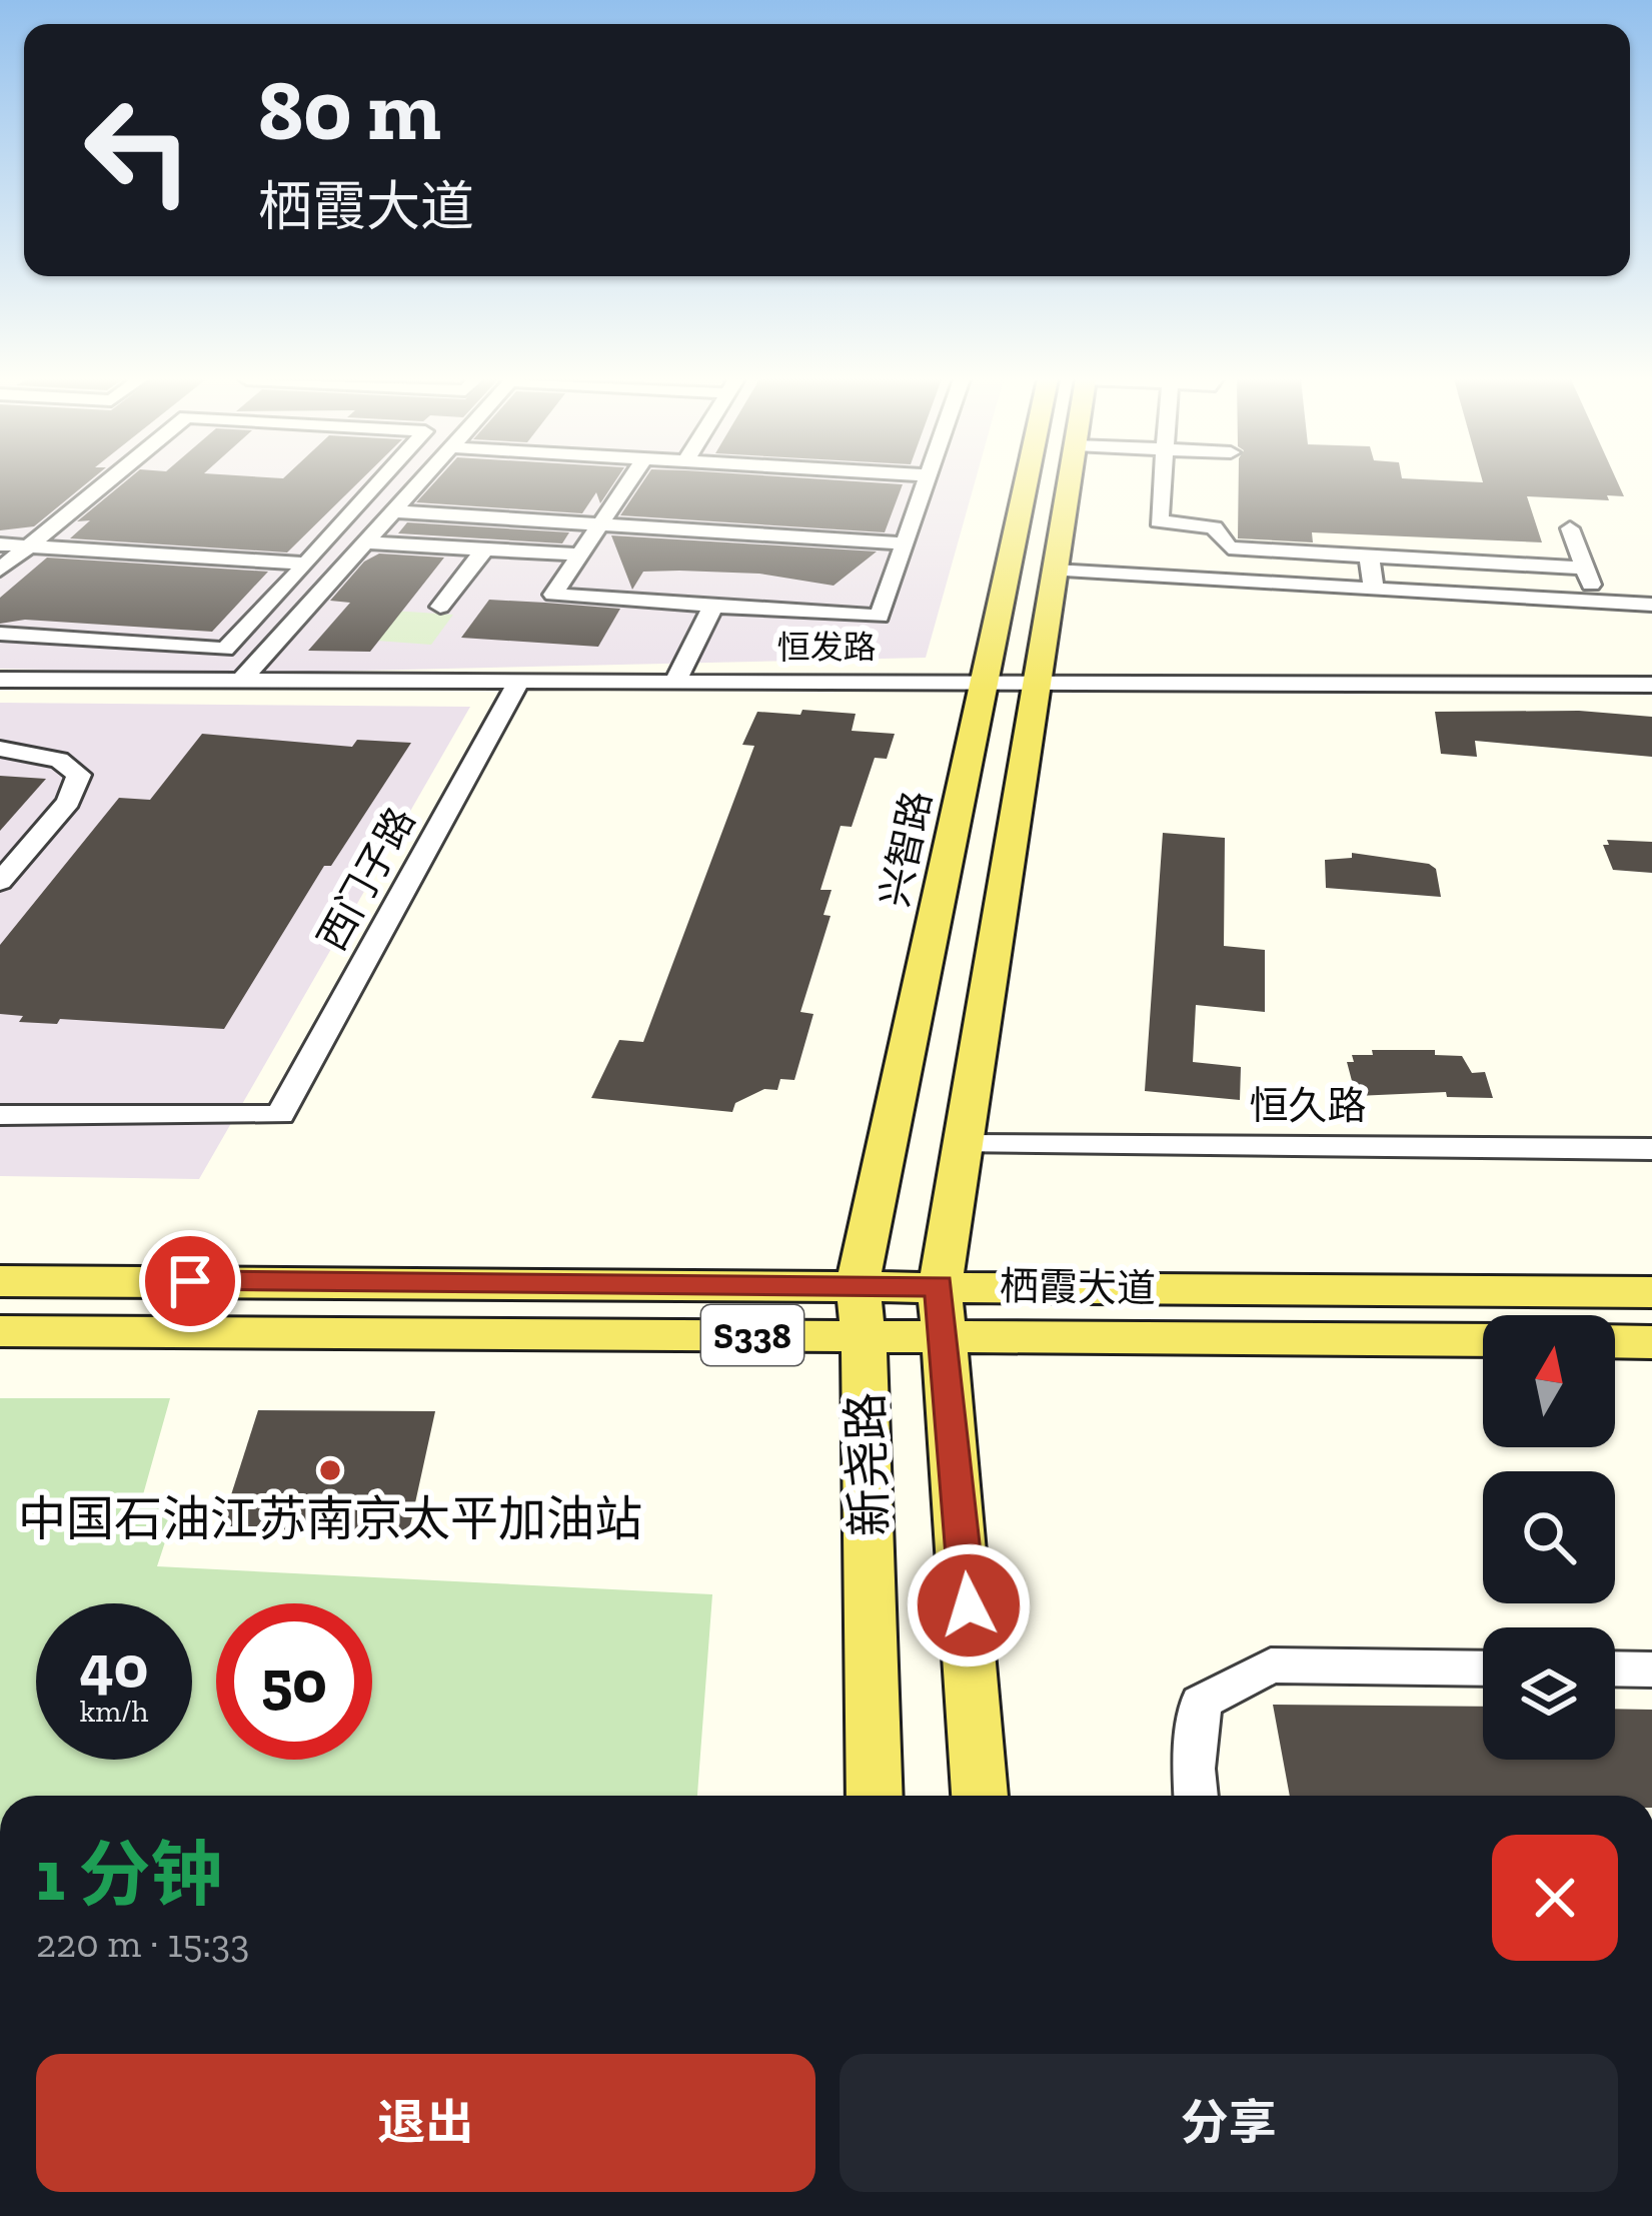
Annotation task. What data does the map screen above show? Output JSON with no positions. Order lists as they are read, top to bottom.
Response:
{
  "streets": {
    "main road": [
      "兴智路",
      "栖霞大道",
      "S338",
      "新尧路"
    ],
    "street": ["恒发路", "西门子路", "恒久路"]
  },
  "crossings": [
    ["恒发路", "兴智路"],
    ["恒发路", "西门子路"],
    ["兴智路", "栖霞大道"],
    ["兴智路", "新尧路"],
    ["栖霞大道", "新尧路"]
  ],
  "places": ["中国石油江苏南京太平加油站"],
  "north": "top",
  "page": {
    "turn": ["80 m", "栖霞大道"],
    "speed": "40 km/h",
    "limit": "50",
    "heading": ["1 分钟", "220 m · 15:33"],
    "buttons": ["退出", "分享"]
  }
}
